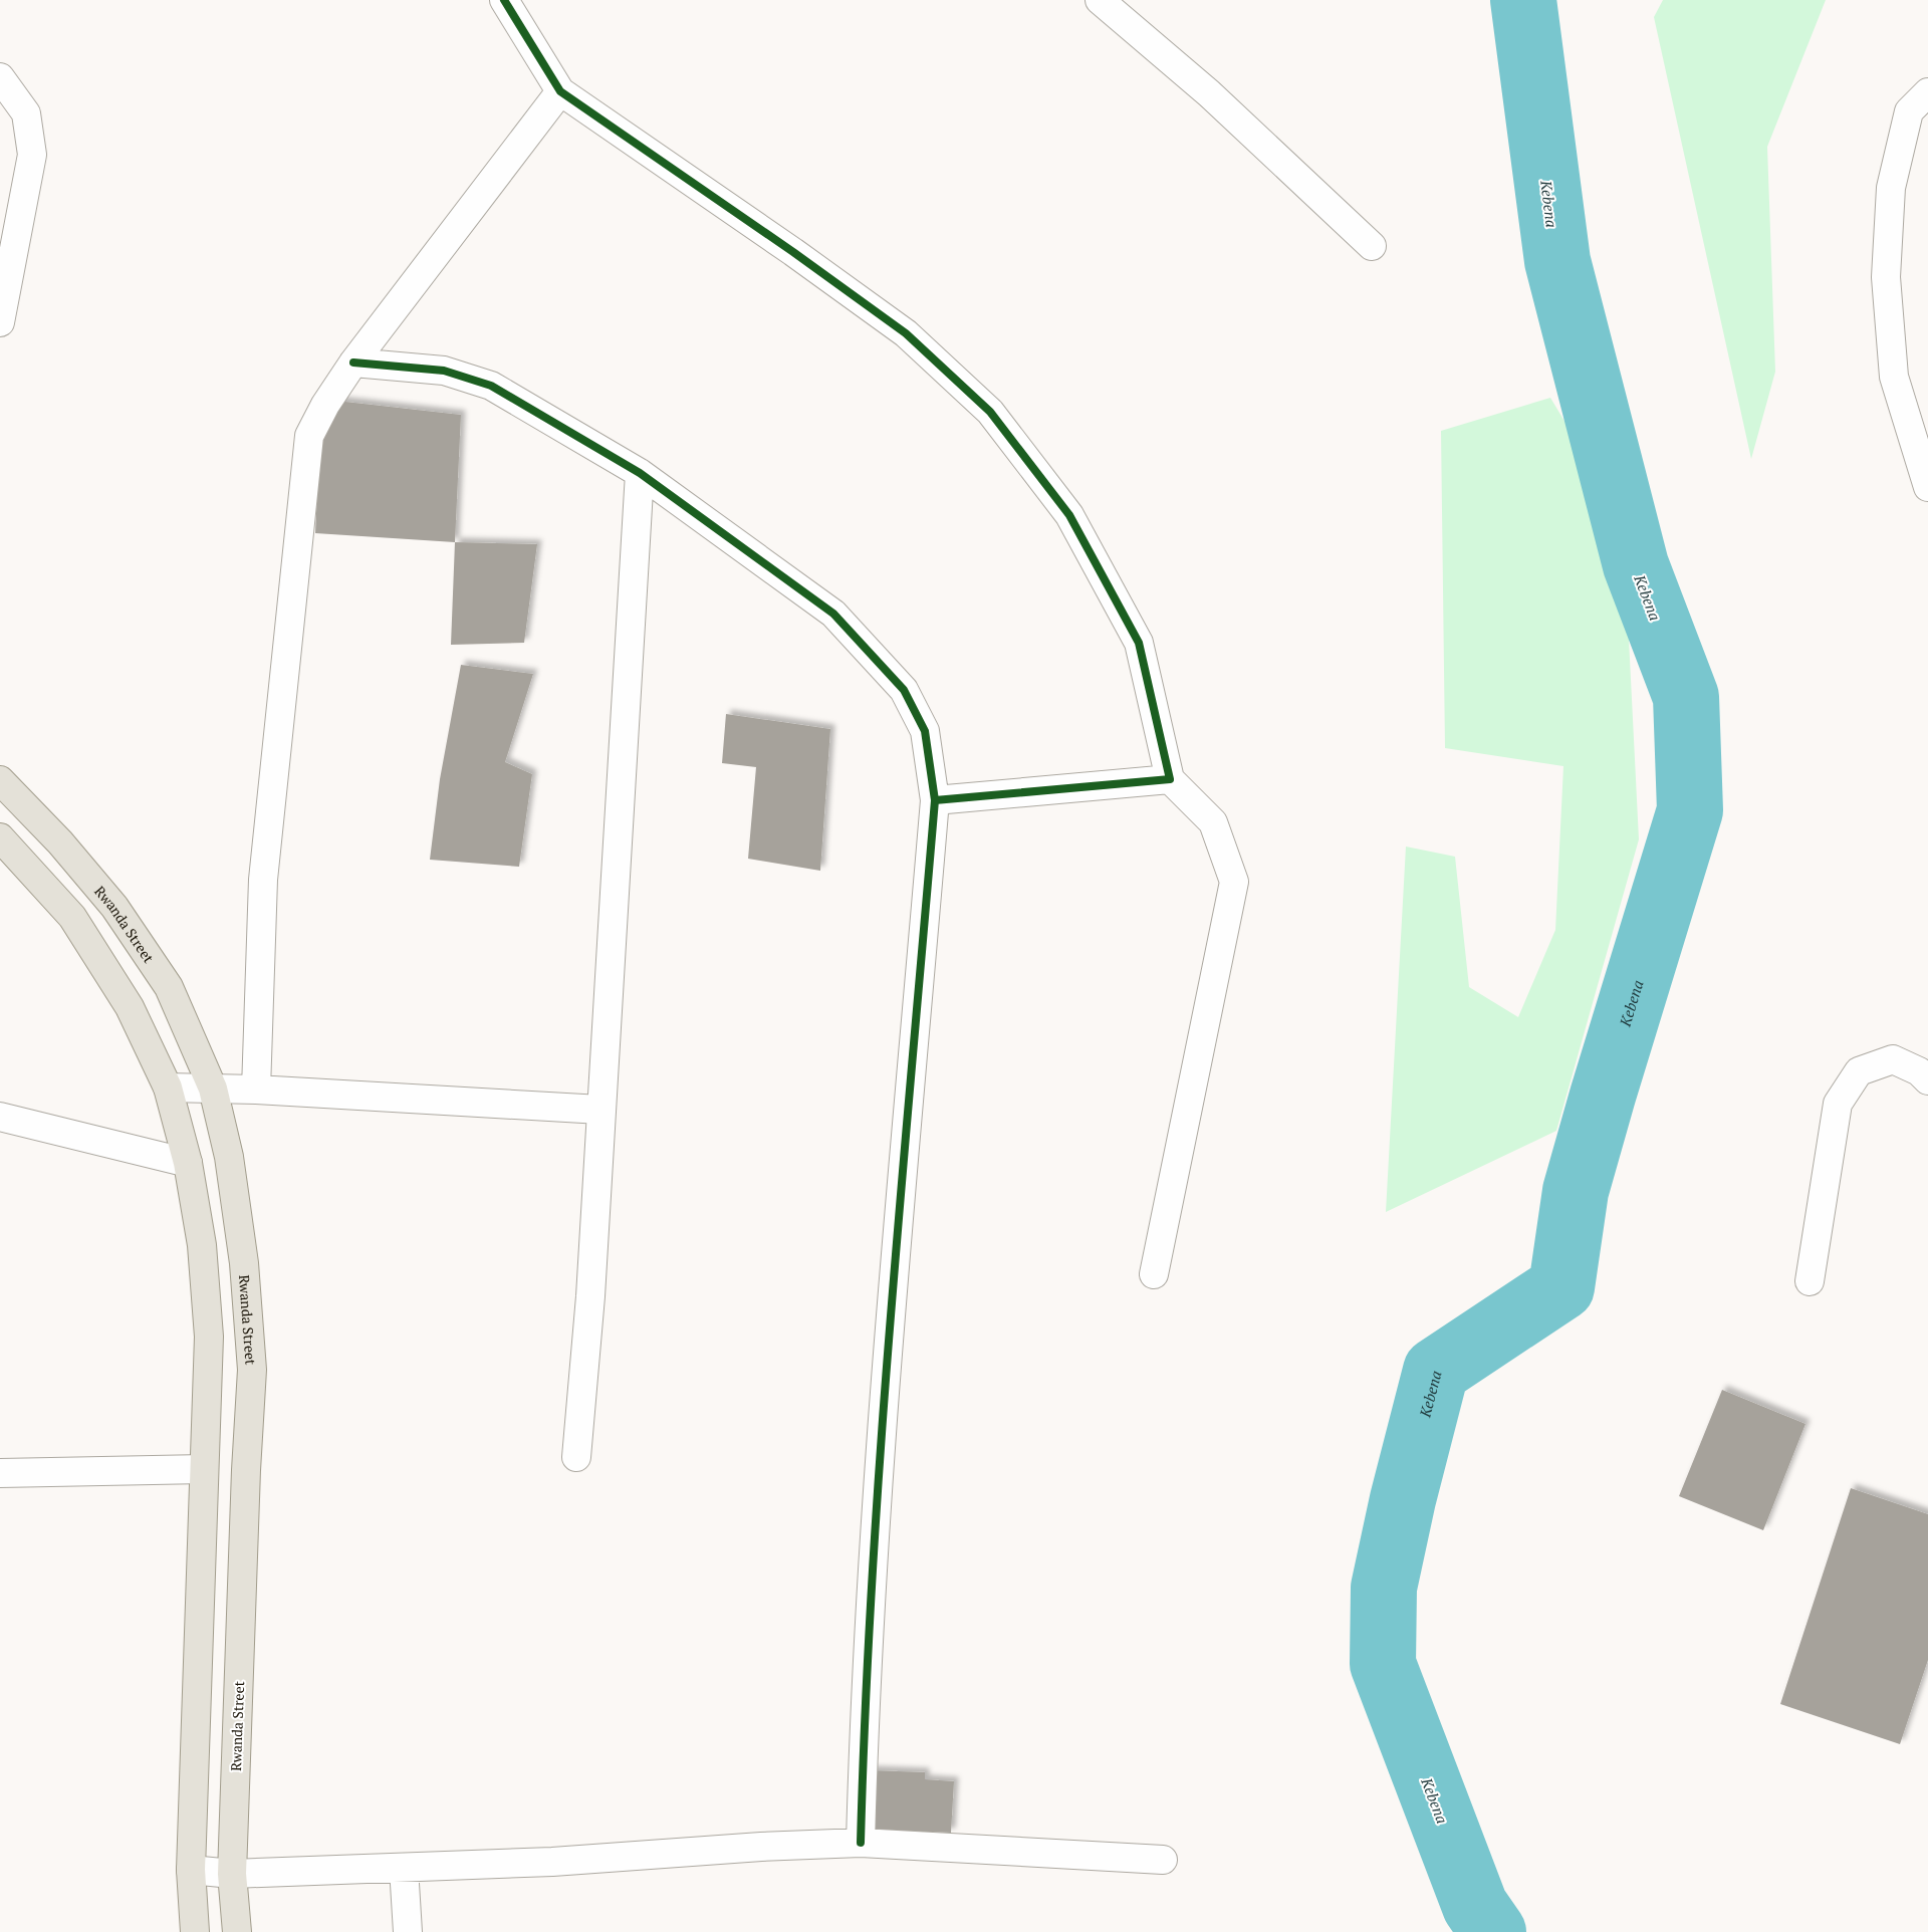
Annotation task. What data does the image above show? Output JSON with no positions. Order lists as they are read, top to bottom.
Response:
{
  "streets": {
    "main road": ["Rwanda Street"]
  },
  "water": ["Kebena"]
}
